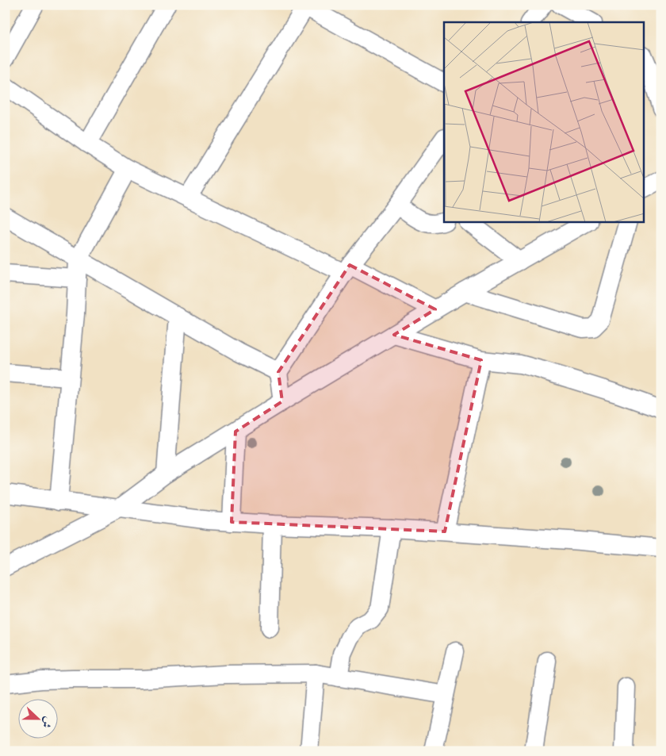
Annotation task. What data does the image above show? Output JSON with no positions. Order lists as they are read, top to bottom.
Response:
{
  "north": "right"
}
